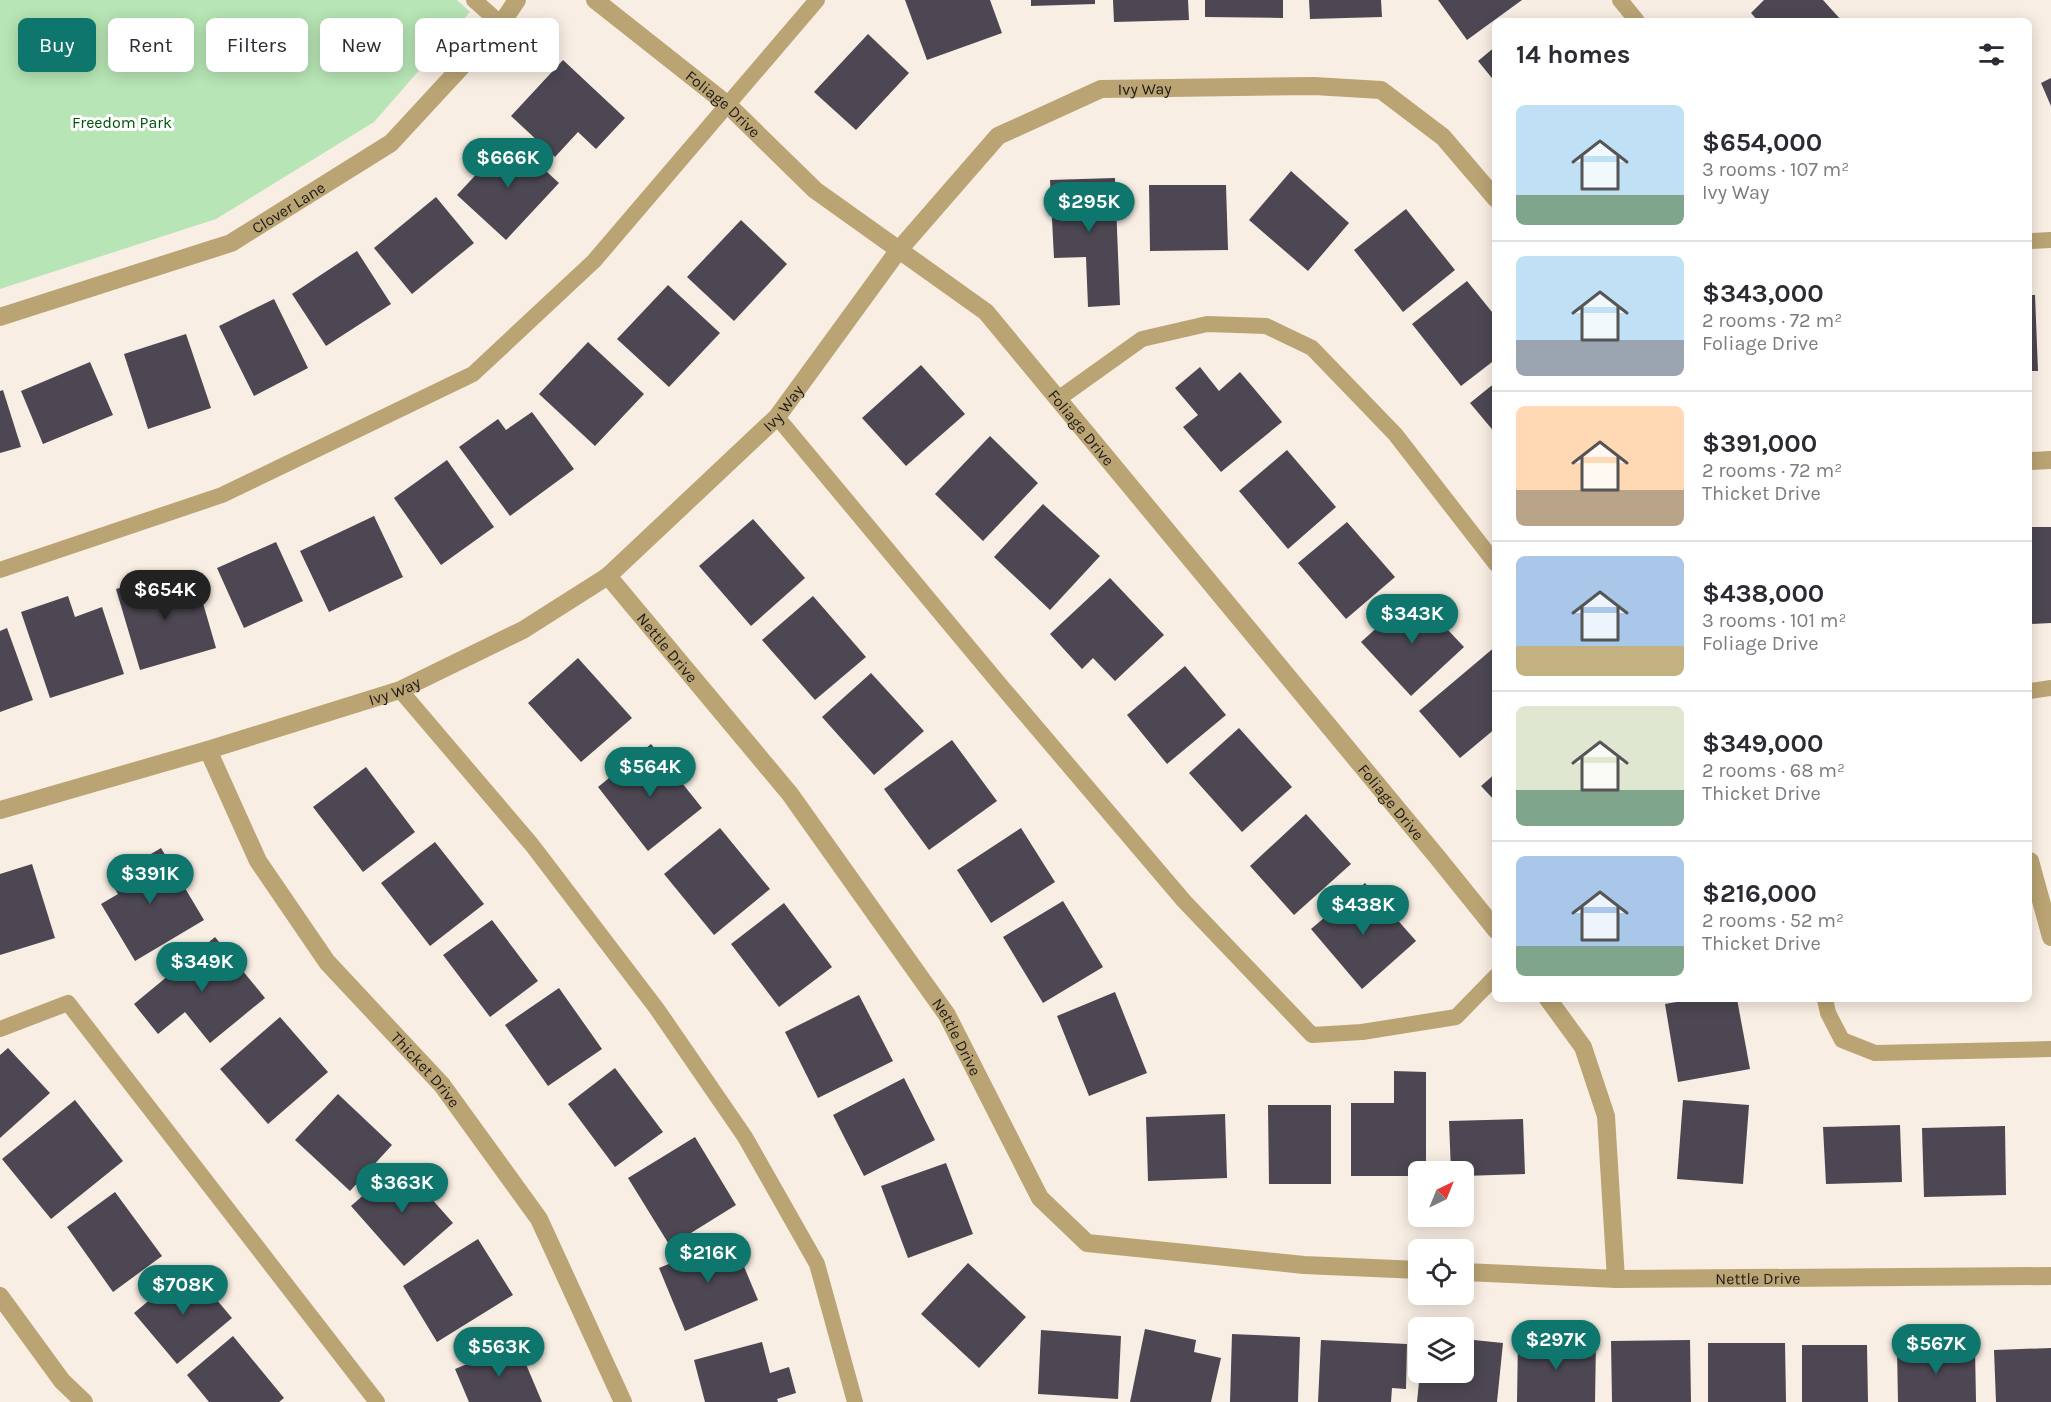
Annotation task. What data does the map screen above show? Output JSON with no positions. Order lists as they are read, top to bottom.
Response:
{
  "streets": {
    "street": [
      "Ivy Way",
      "Foliage Drive",
      "Clover Lane",
      "Nettle Drive",
      "Thicket Drive"
    ]
  },
  "crossings": [
    ["Ivy Way", "Foliage Drive"],
    ["Ivy Way", "Nettle Drive"],
    ["Ivy Way", "Thicket Drive"]
  ],
  "parks": ["Freedom Park"],
  "north": "top right",
  "page": {
    "chip": [
      "Buy",
      "Rent",
      "Filters",
      "New",
      "Apartment"
    ],
    "heading": "14 homes",
    "list": [
      {
        "name": "$654,000",
        "note": "3 rooms · 107 m² · Ivy Way"
      },
      {
        "name": "$343,000",
        "note": "2 rooms · 72 m² · Foliage Drive"
      },
      {
        "name": "$391,000",
        "note": "2 rooms · 72 m² · Thicket Drive"
      },
      {
        "name": "$438,000",
        "note": "3 rooms · 101 m² · Foliage Drive"
      },
      {
        "name": "$349,000",
        "note": "2 rooms · 68 m² · Thicket Drive"
      },
      {
        "name": "$216,000",
        "note": "2 rooms · 52 m² · Thicket Drive"
      }
    ],
    "price": [
      "$666K",
      "$295K",
      "$654K",
      "$343K",
      "$564K",
      "$391K",
      "$438K",
      "$349K",
      "$363K",
      "$216K",
      "$708K",
      "$297K",
      "$567K",
      "$563K"
    ]
  }
}
